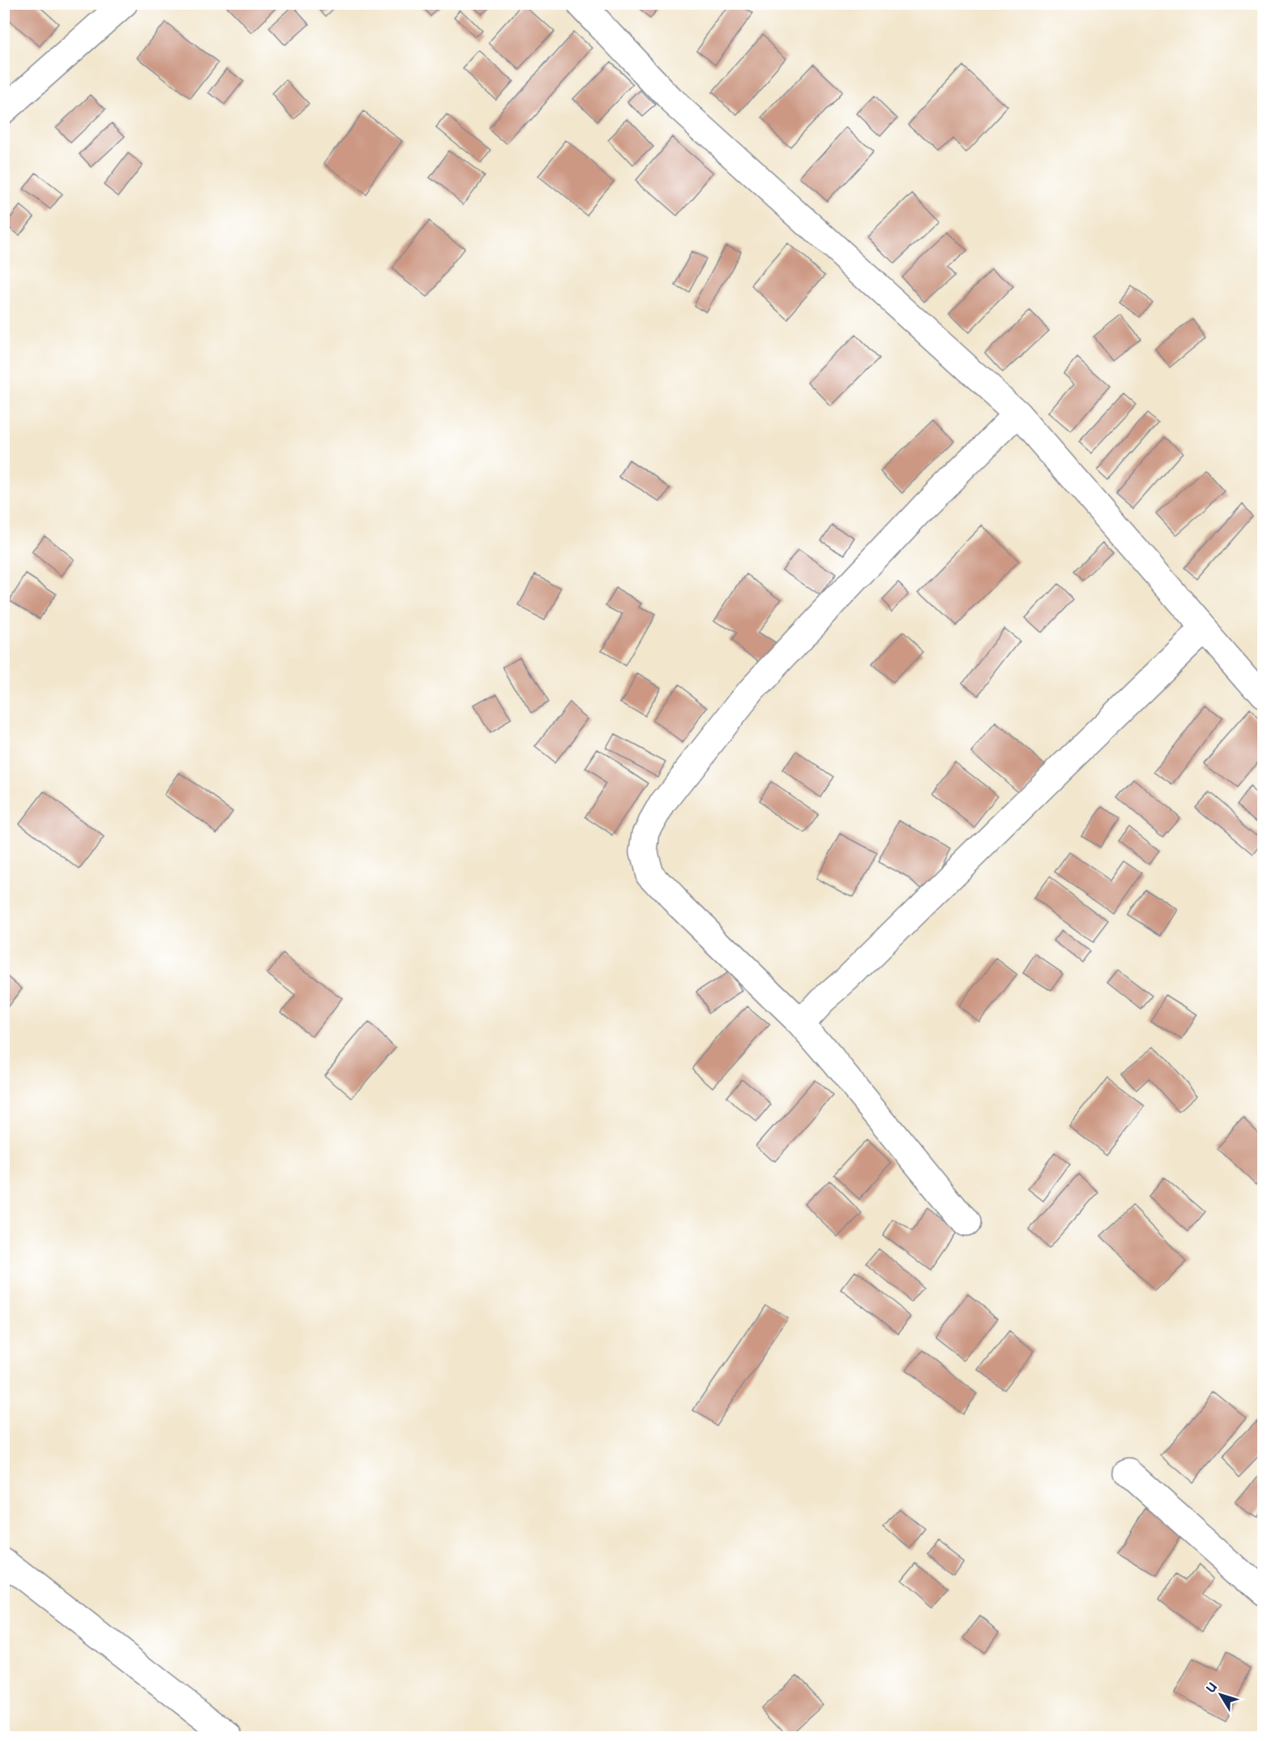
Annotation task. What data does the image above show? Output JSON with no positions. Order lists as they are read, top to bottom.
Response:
{
  "north": "top left"
}
